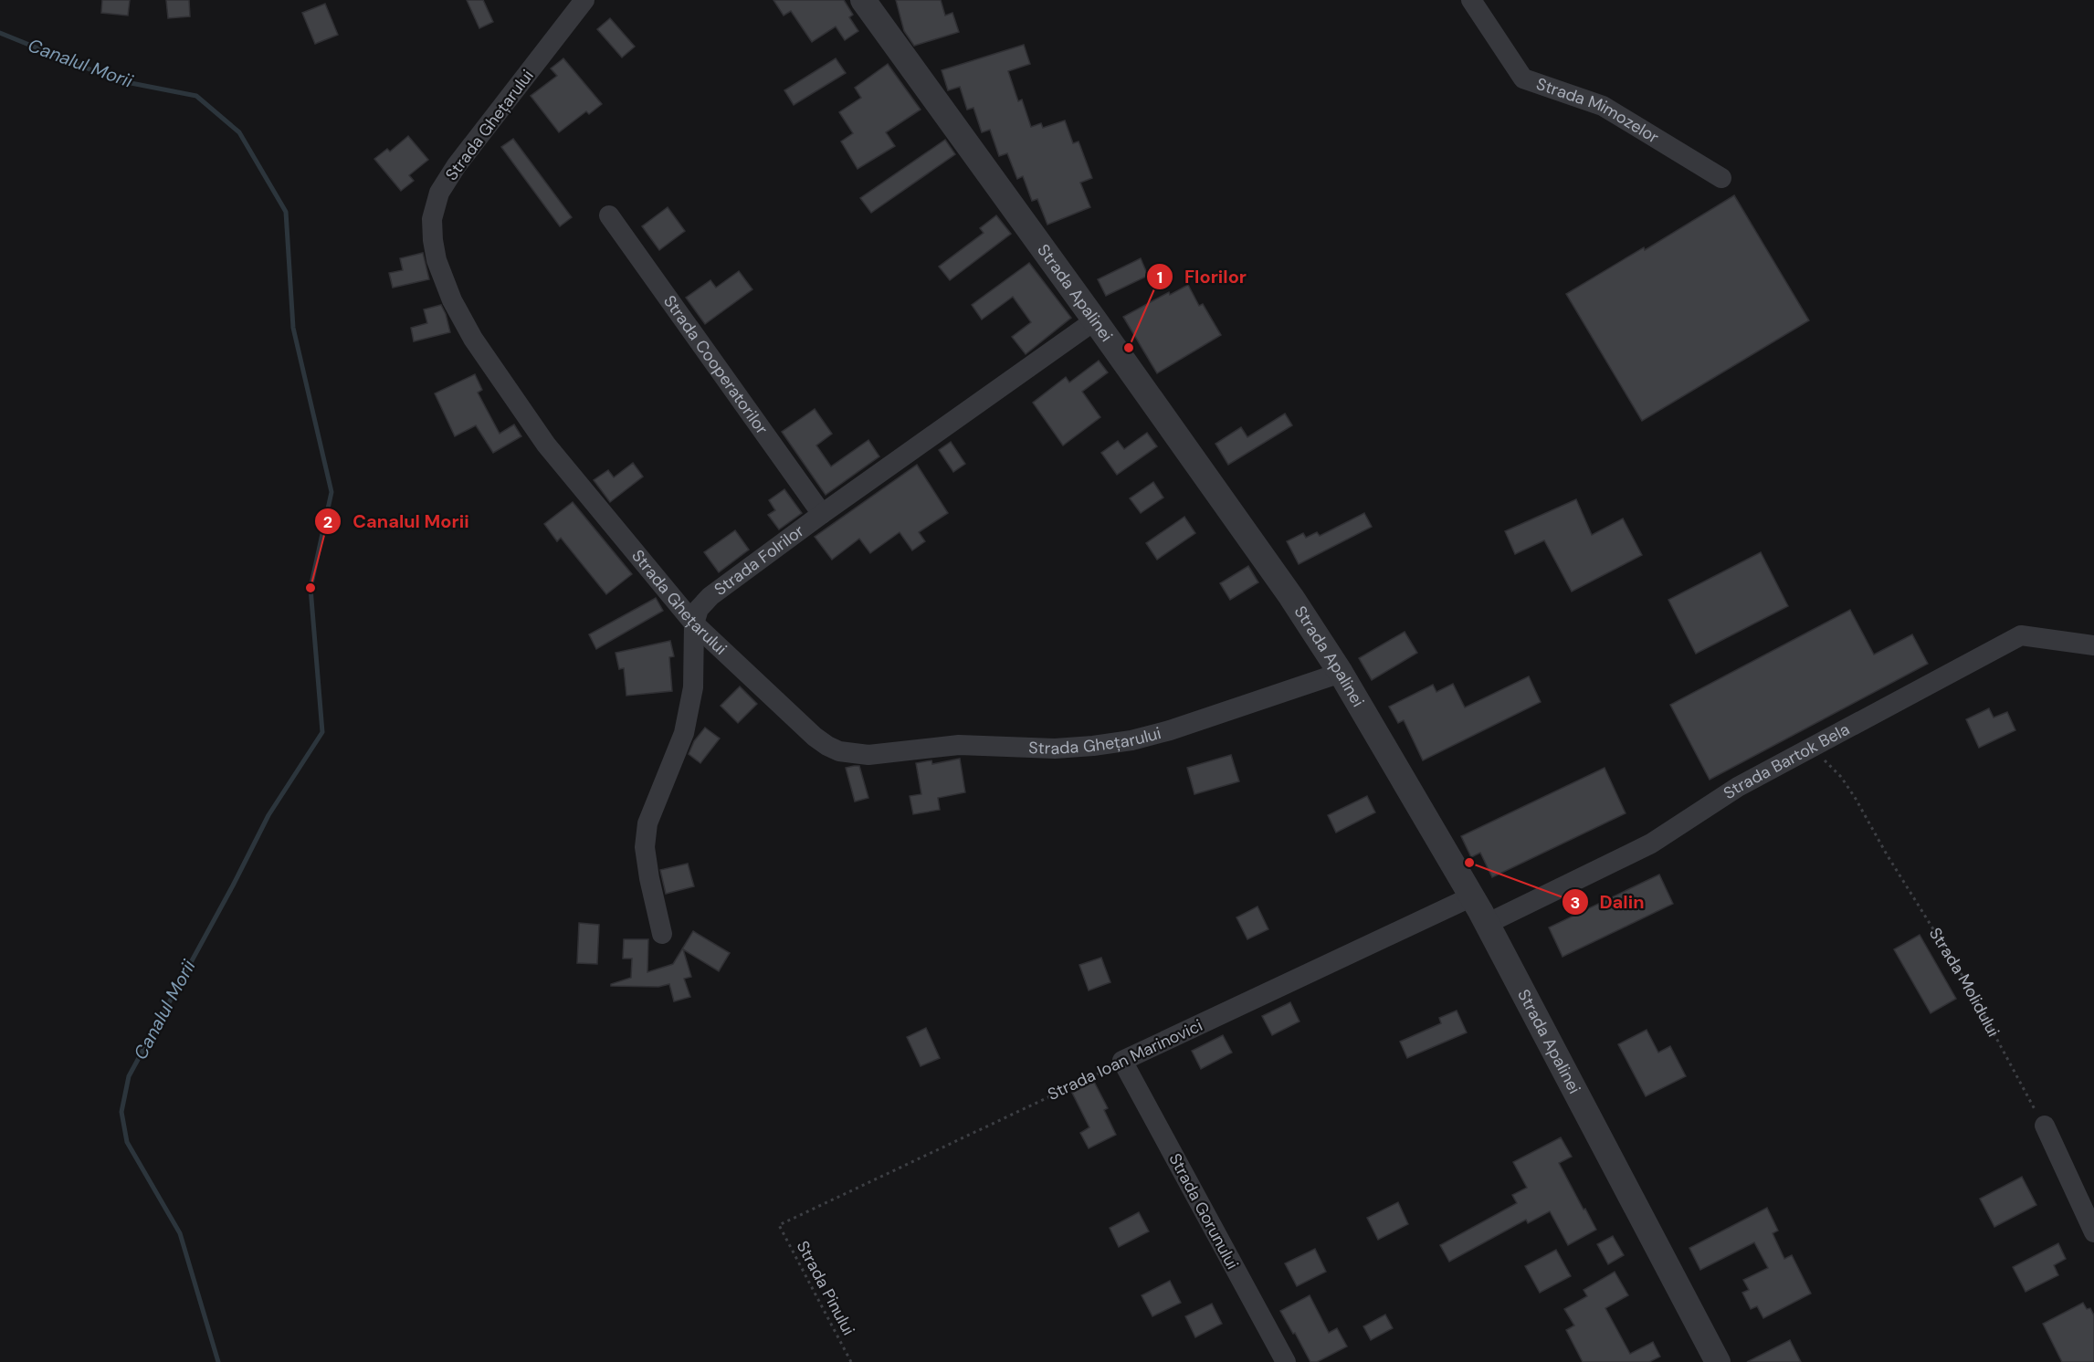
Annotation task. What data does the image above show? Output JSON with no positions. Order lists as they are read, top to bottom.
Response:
{
  "streets": {
    "street": [
      "Strada Mimozelor",
      "Strada Ghețarului",
      "Strada Apalinei",
      "Strada Cooperatorilor",
      "Strada Folrilor",
      "Strada Bartok Bela",
      "Strada Ioan Marinovici",
      "Strada Gorunului"
    ],
    "path": ["Strada Molidului", "Strada Pinului"]
  },
  "crossings": [
    ["Strada Ghețarului", "Strada Apalinei"],
    ["Strada Ghețarului", "Strada Folrilor"],
    ["Strada Apalinei", "Strada Folrilor"],
    ["Strada Apalinei", "Strada Bartok Bela"],
    ["Strada Apalinei", "Strada Ioan Marinovici"],
    ["Strada Cooperatorilor", "Strada Folrilor"],
    ["Strada Bartok Bela", "Strada Molidului"],
    ["Strada Ioan Marinovici", "Strada Gorunului"],
    ["Strada Ioan Marinovici", "Strada Pinului"]
  ],
  "water": ["Canalul Morii"],
  "places": ["Florilor", "Canalul Morii", "Dalin"]
}
